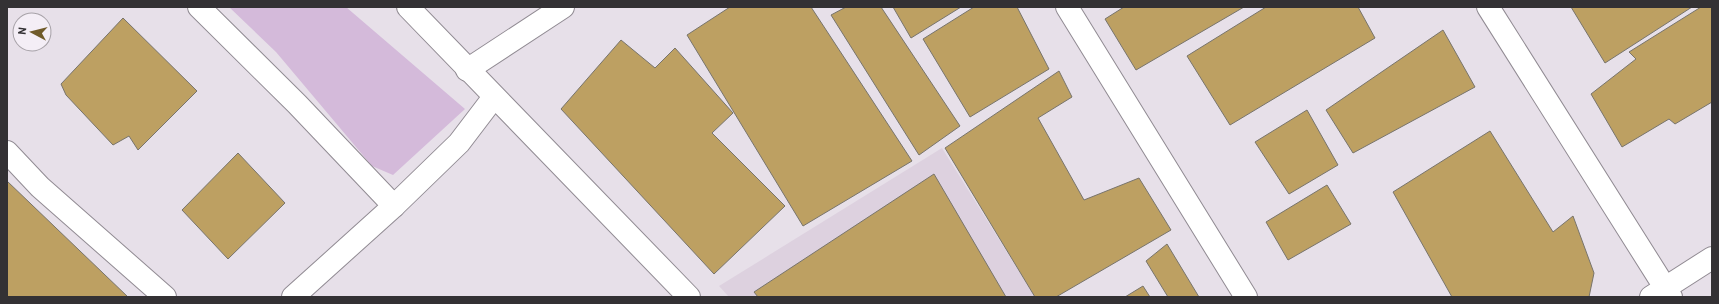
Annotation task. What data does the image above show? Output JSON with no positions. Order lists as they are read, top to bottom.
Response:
{
  "north": "left"
}
